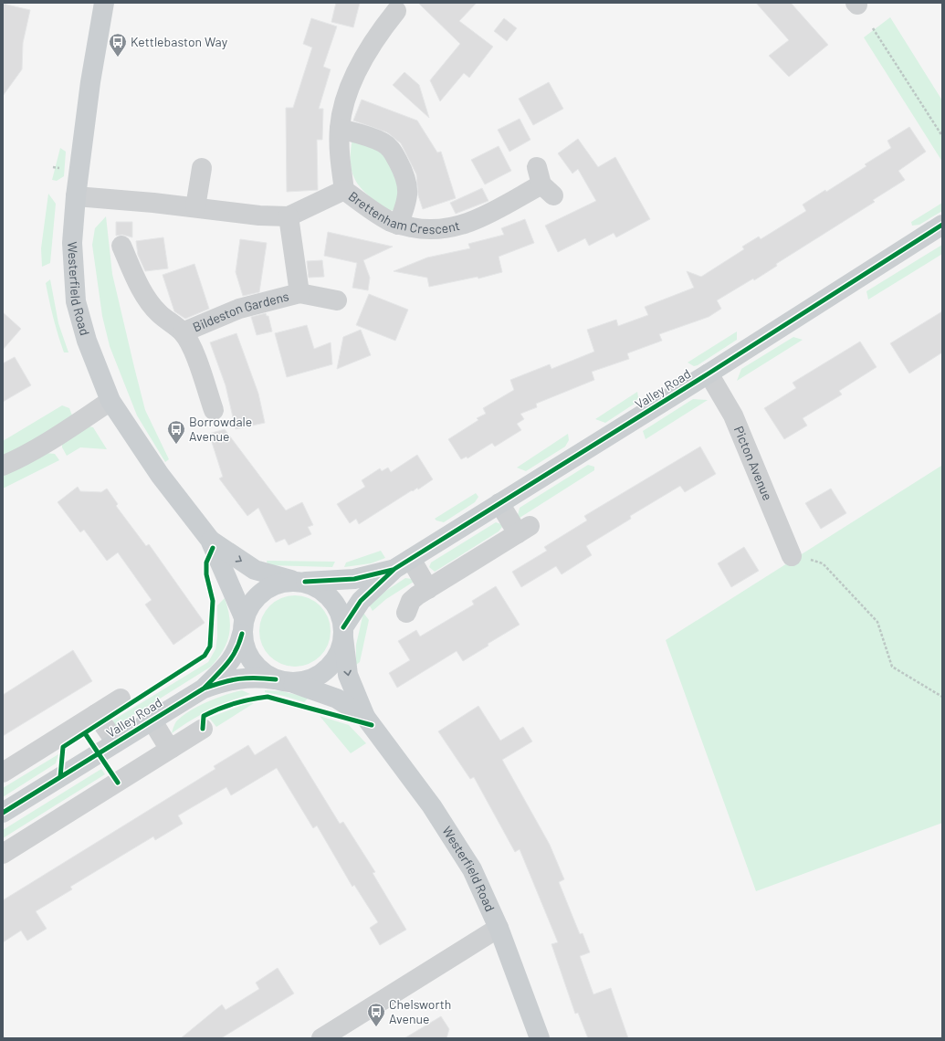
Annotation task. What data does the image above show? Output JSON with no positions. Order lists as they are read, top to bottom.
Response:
{
  "streets": {
    "main road": ["Westerfield Road", "Valley Road"],
    "street": ["Brettenham Crescent", "Bildeston Gardens", "Picton Avenue"]
  },
  "crossings": [
    ["Westerfield Road", "Valley Road"],
    ["Valley Road", "Picton Avenue"]
  ],
  "places": {
    "bus stop": ["Kettlebaston Way", "Borrowdale Avenue", "Chelsworth Avenue"]
  }
}
